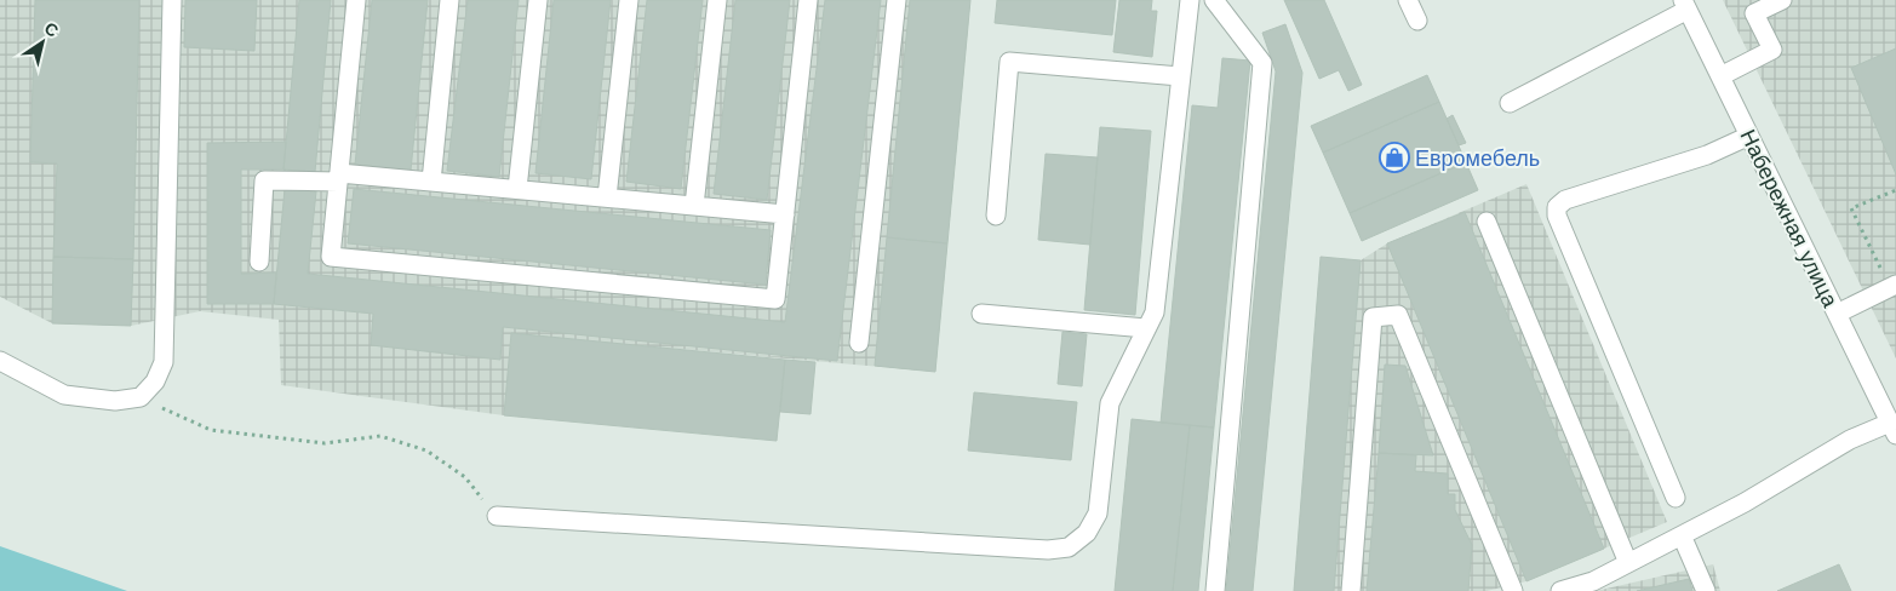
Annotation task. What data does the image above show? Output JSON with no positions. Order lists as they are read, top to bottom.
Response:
{
  "streets": {
    "street": ["Набережная улица"]
  },
  "places": {
    "shop": ["Евромебель"]
  },
  "north": "top right"
}
